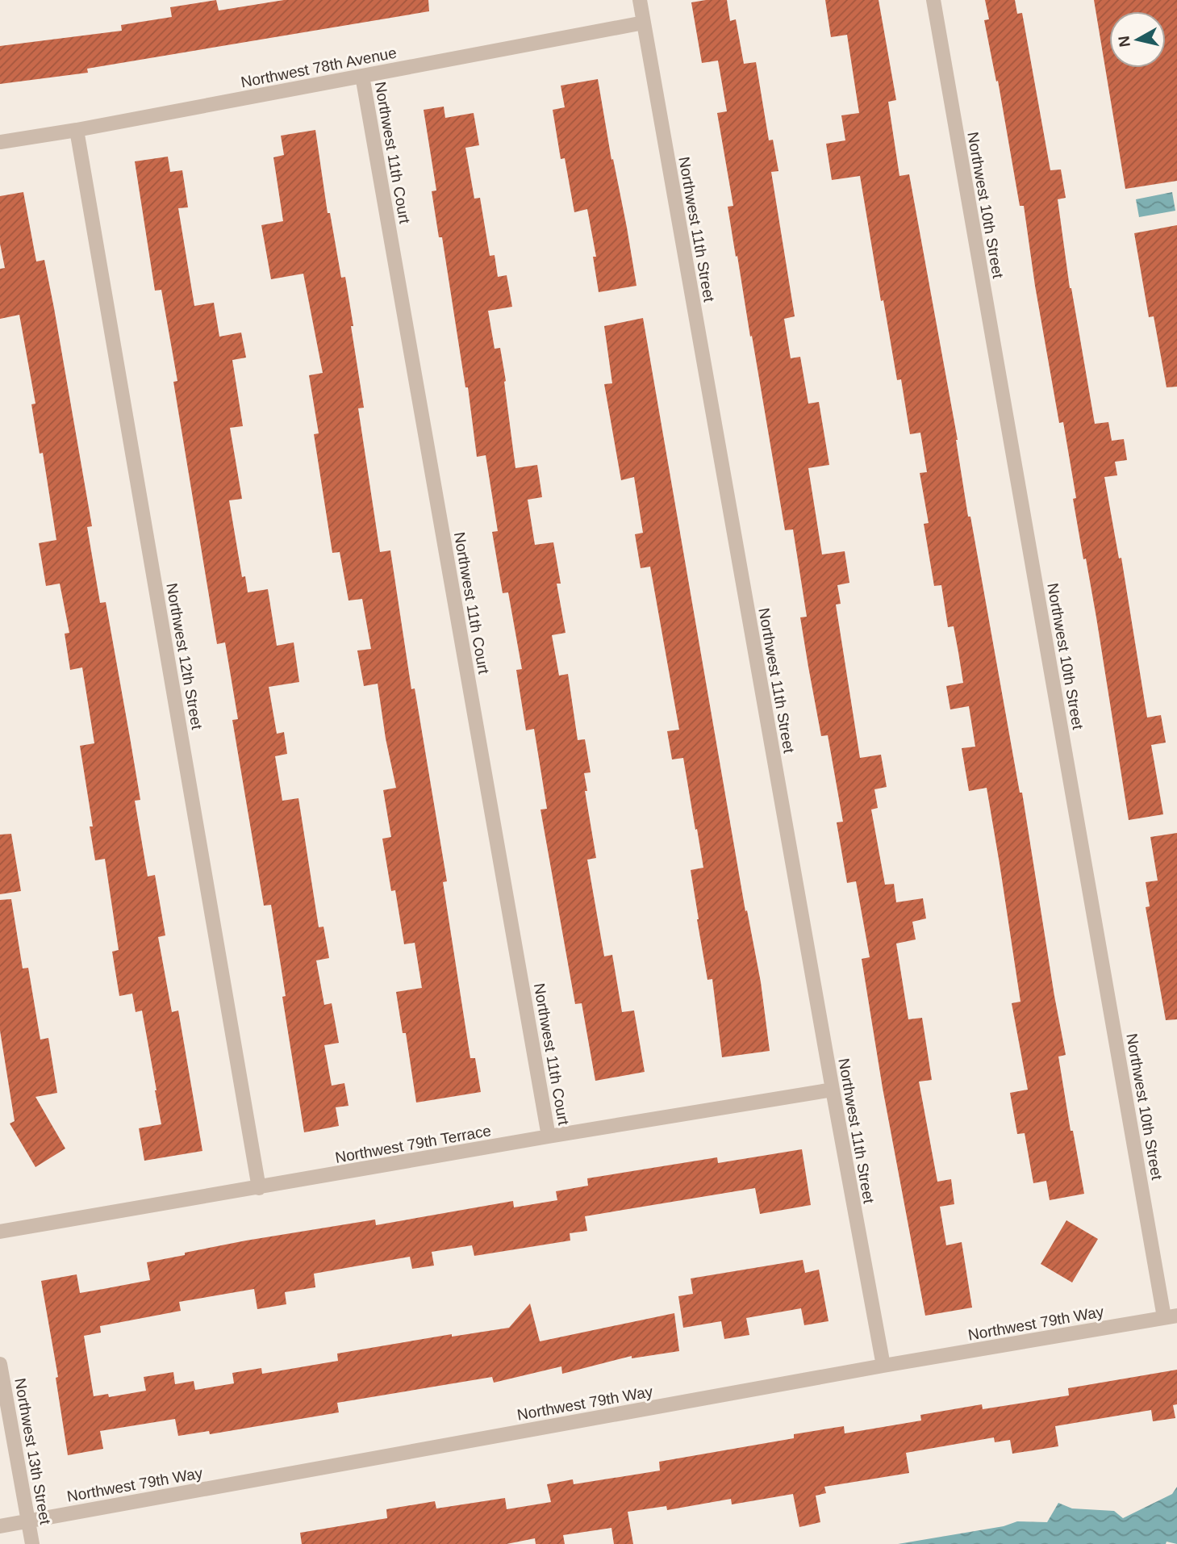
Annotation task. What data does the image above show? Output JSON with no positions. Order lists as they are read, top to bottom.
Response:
{
  "streets": {
    "street": [
      "Northwest 78th Avenue",
      "Northwest 11th Court",
      "Northwest 10th Street",
      "Northwest 11th Street",
      "Northwest 12th Street",
      "Northwest 79th Terrace",
      "Northwest 79th Way",
      "Northwest 13th Street"
    ]
  },
  "crossings": [
    ["Northwest 78th Avenue", "Northwest 11th Court"],
    ["Northwest 78th Avenue", "Northwest 11th Street"],
    ["Northwest 78th Avenue", "Northwest 12th Street"],
    ["Northwest 11th Court", "Northwest 79th Terrace"],
    ["Northwest 10th Street", "Northwest 79th Way"],
    ["Northwest 11th Street", "Northwest 79th Terrace"],
    ["Northwest 11th Street", "Northwest 79th Way"],
    ["Northwest 12th Street", "Northwest 79th Terrace"],
    ["Northwest 79th Way", "Northwest 13th Street"]
  ],
  "north": "left"
}
